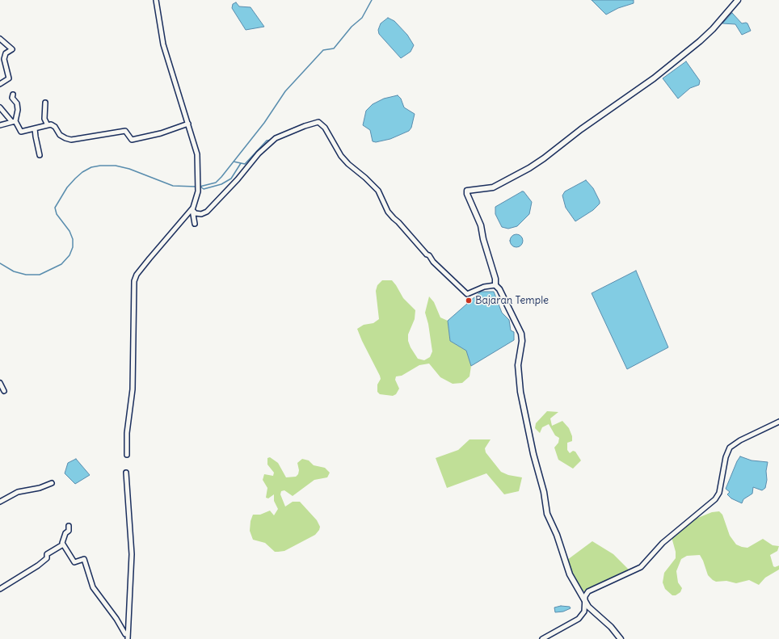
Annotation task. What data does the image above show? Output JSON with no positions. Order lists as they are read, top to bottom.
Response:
{
  "places": ["Bajaran Temple"]
}
